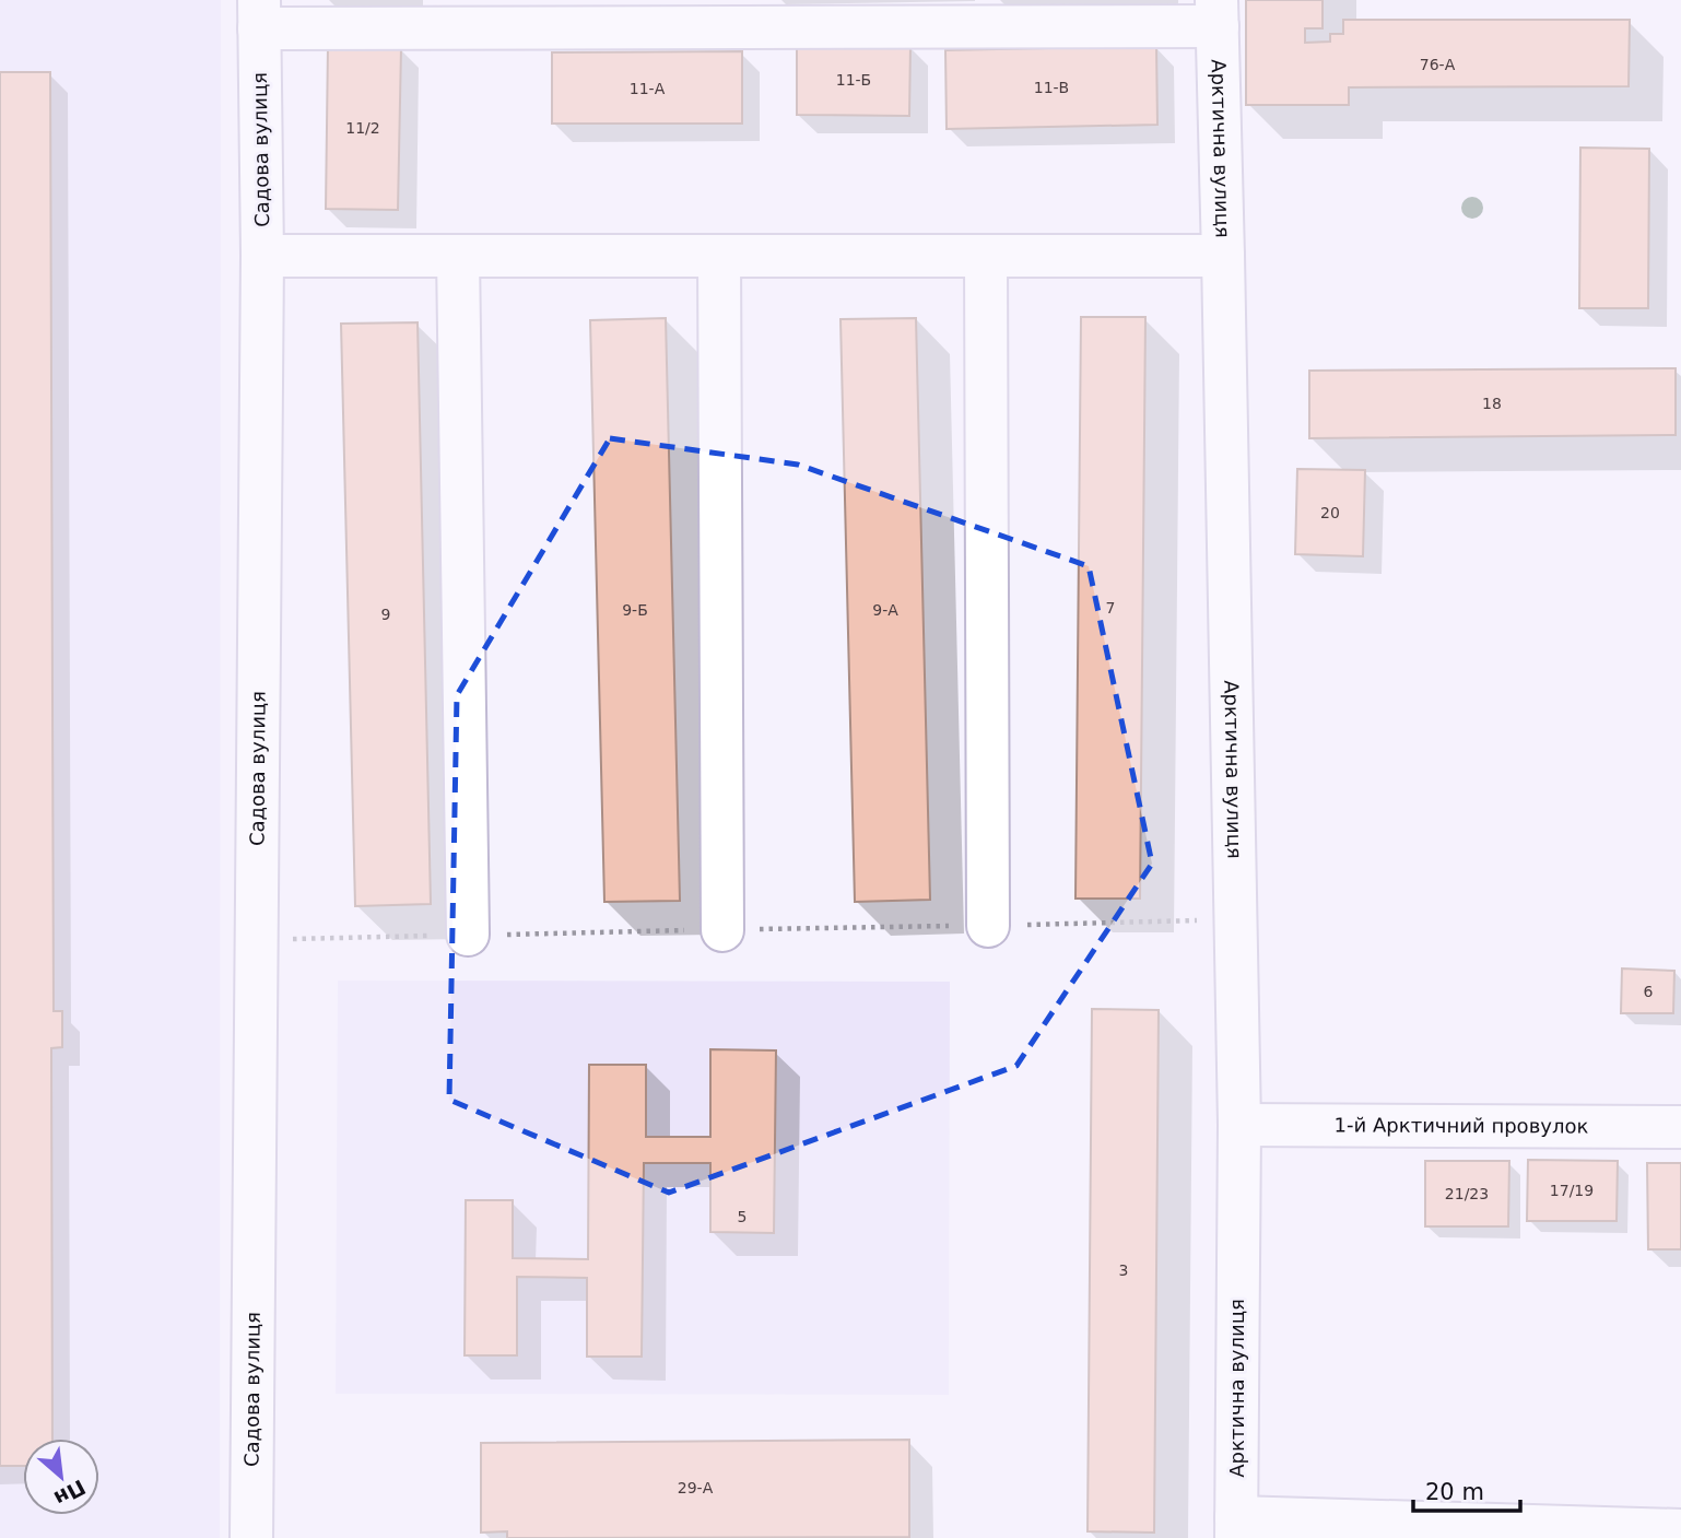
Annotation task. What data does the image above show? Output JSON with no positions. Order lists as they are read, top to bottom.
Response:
{
  "streets": {
    "street": ["Садова вулиця", "Арктична вулиця", "1-й Арктичний провулок"]
  },
  "crossings": [
    ["Арктична вулиця", "1-й Арктичний провулок"]
  ],
  "house_numbers": [
    "76-А",
    "11-Б",
    "11-В",
    "11-А",
    "11/2",
    "18",
    "20",
    "7",
    "9-Б",
    "9-А",
    "9",
    "6",
    "17/19",
    "21/23",
    "5",
    "3",
    "29-А"
  ],
  "scale_bar": "20 m",
  "north": "bottom right"
}
